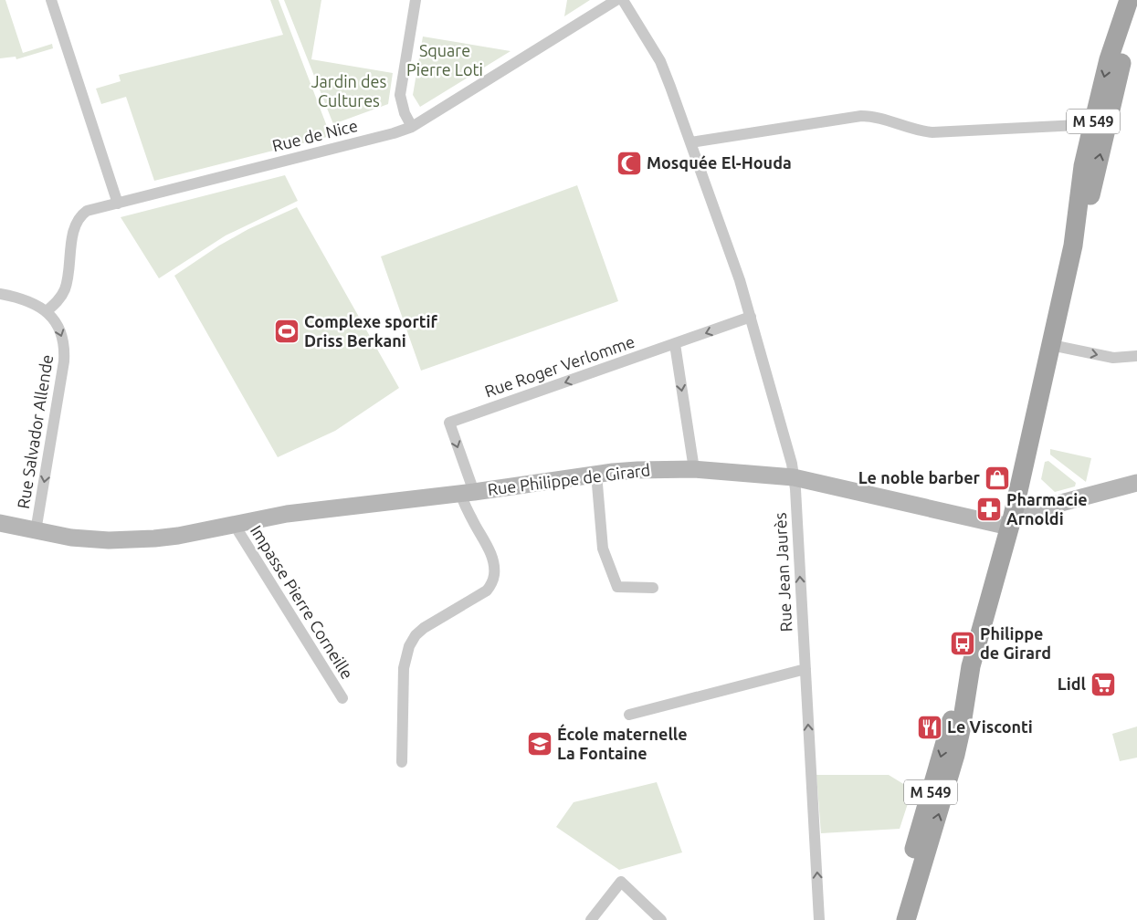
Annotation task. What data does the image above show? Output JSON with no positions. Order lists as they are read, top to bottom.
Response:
{
  "streets": {
    "main road": ["M 549", "Rue Philippe de Girard"],
    "street": [
      "Rue de Nice",
      "Rue Roger Verlomme",
      "Rue Salvador Allende",
      "Rue Jean Jaurès",
      "Impasse Pierre Corneille"
    ]
  },
  "crossings": [
    ["M 549", "Rue Philippe de Girard"],
    ["Rue de Nice", "Rue Salvador Allende"],
    ["Rue Roger Verlomme", "Rue Philippe de Girard"],
    ["Rue Roger Verlomme", "Rue Jean Jaurès"],
    ["Rue Salvador Allende", "Rue Philippe de Girard"],
    ["Rue Philippe de Girard", "Rue Jean Jaurès"],
    ["Rue Philippe de Girard", "Impasse Pierre Corneille"]
  ],
  "one_way": ["Rue Roger Verlomme", "Rue Salvador Allende", "Rue Jean Jaurès"],
  "parks": ["Square Pierre Loti", "Jardin des Cultures"],
  "places": {
    "mosque": ["Mosquée El-Houda"],
    "sports": ["Complexe sportif Driss Berkani"],
    "shop": ["Le noble barber"],
    "pharmacy": ["Pharmacie Arnoldi"],
    "bus stop": ["Philippe de Girard"],
    "supermarket": ["Lidl"],
    "restaurant": ["Le Visconti"],
    "school or university": ["École maternelle La Fontaine"]
  }
}
